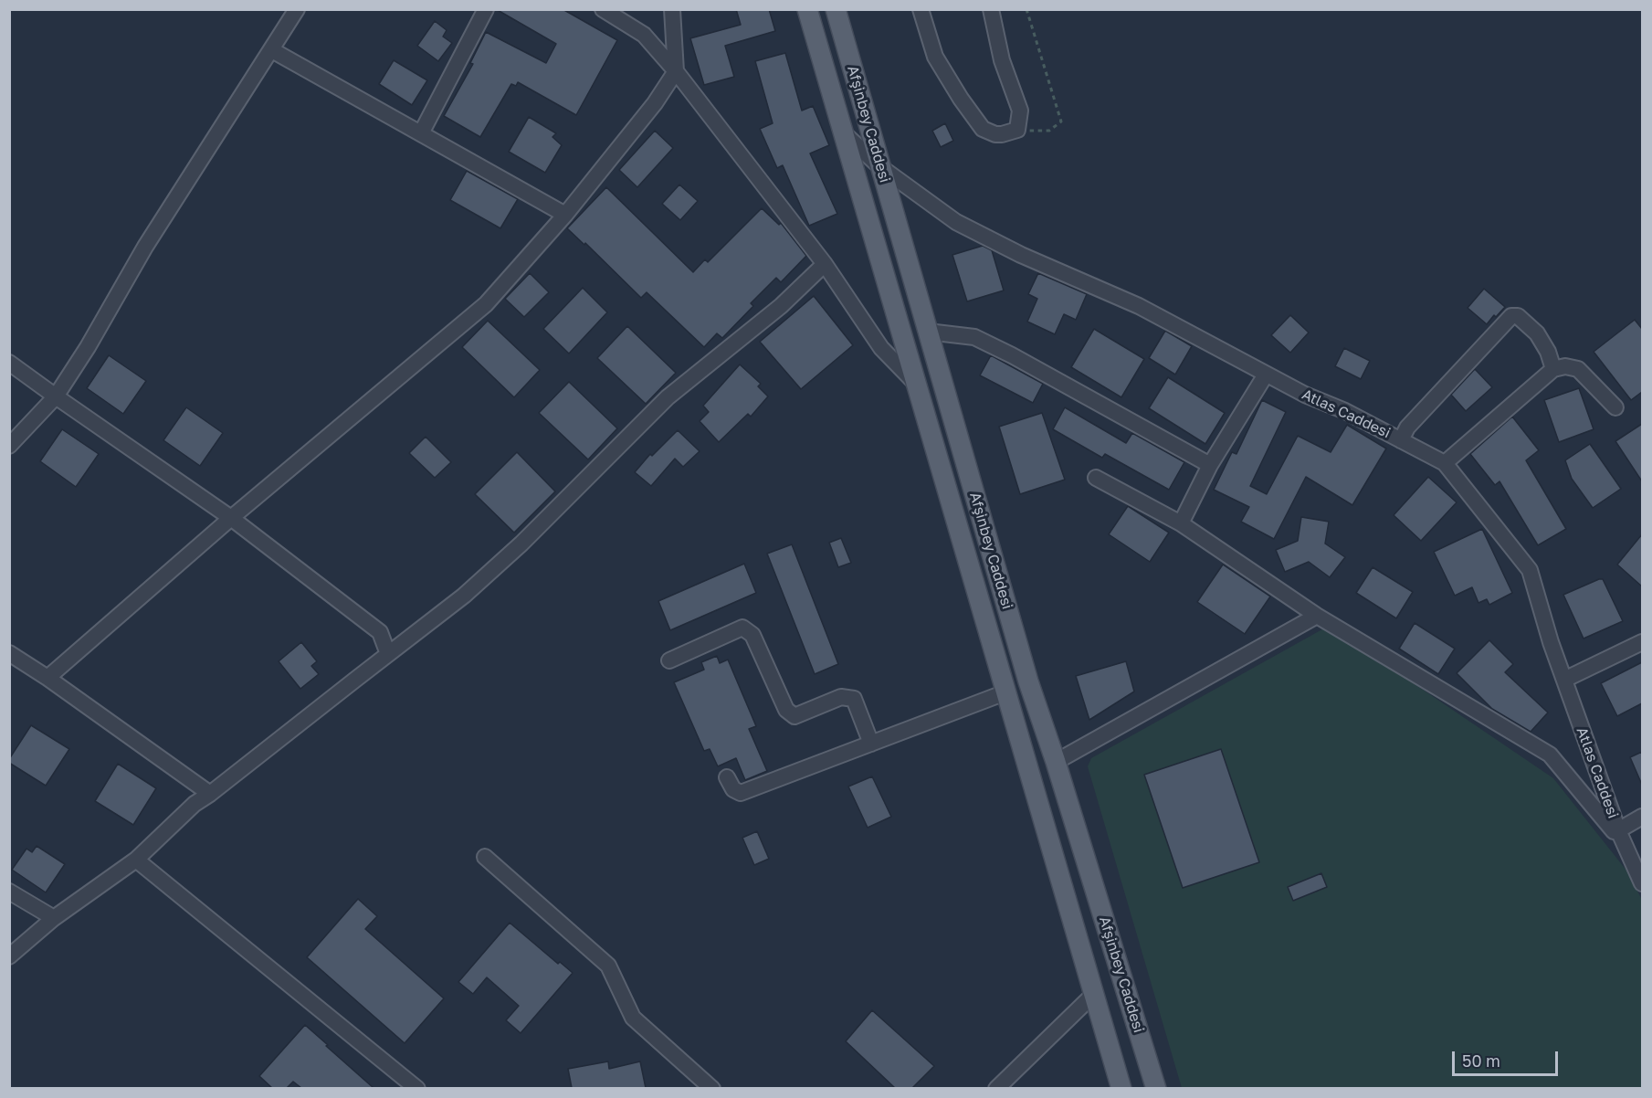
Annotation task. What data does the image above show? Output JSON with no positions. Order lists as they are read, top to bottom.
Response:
{
  "streets": {
    "main road": ["Afşinbey Caddesi"],
    "street": ["Atlas Caddesi"]
  },
  "crossings": [
    ["Afşinbey Caddesi", "Atlas Caddesi"]
  ],
  "scale_bar": "50 m"
}
